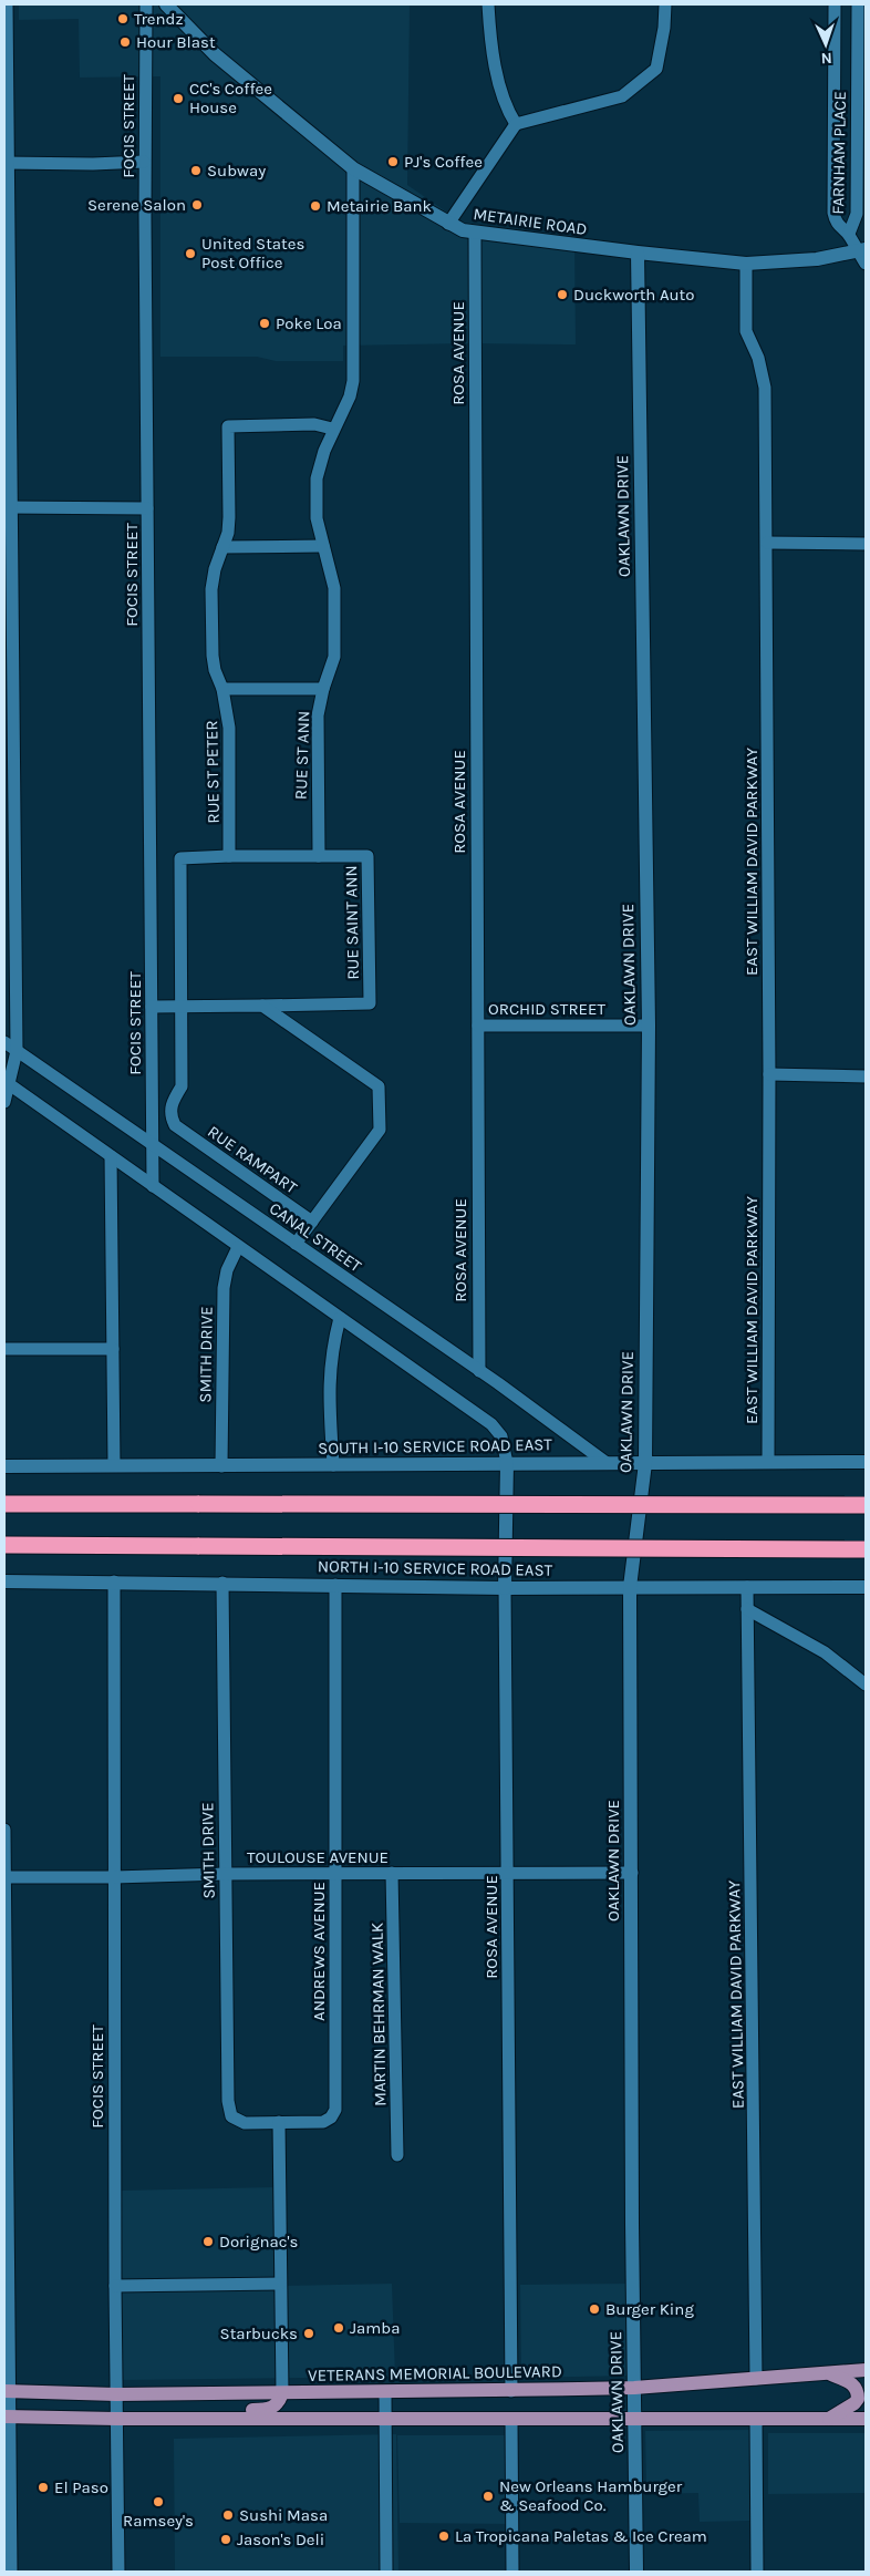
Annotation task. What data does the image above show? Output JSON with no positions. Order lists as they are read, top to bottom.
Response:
{
  "streets": {
    "main road": ["VETERANS MEMORIAL BOULEVARD"],
    "street": [
      "FOCIS STREET",
      "FARNHAM PLACE",
      "METAIRIE ROAD",
      "ROSA AVENUE",
      "OAKLAWN DRIVE",
      "RUE ST ANN",
      "RUE ST PETER",
      "EAST WILLIAM DAVID PARKWAY",
      "RUE SAINT ANN",
      "ORCHID STREET",
      "RUE RAMPART",
      "CANAL STREET",
      "SMITH DRIVE",
      "SOUTH I-10 SERVICE ROAD EAST",
      "NORTH I-10 SERVICE ROAD EAST",
      "TOULOUSE AVENUE",
      "ANDREWS AVENUE",
      "MARTIN BEHRMAN WALK"
    ]
  },
  "crossings": [
    ["FOCIS STREET", "CANAL STREET"],
    ["FOCIS STREET", "NORTH I-10 SERVICE ROAD EAST"],
    ["FOCIS STREET", "TOULOUSE AVENUE"],
    ["FOCIS STREET", "VETERANS MEMORIAL BOULEVARD"],
    ["FARNHAM PLACE", "METAIRIE ROAD"],
    ["METAIRIE ROAD", "ROSA AVENUE"],
    ["METAIRIE ROAD", "OAKLAWN DRIVE"],
    ["METAIRIE ROAD", "RUE ST ANN"],
    ["METAIRIE ROAD", "EAST WILLIAM DAVID PARKWAY"],
    ["ROSA AVENUE", "ORCHID STREET"],
    ["ROSA AVENUE", "CANAL STREET"],
    ["ROSA AVENUE", "SOUTH I-10 SERVICE ROAD EAST"],
    ["ROSA AVENUE", "NORTH I-10 SERVICE ROAD EAST"],
    ["ROSA AVENUE", "TOULOUSE AVENUE"],
    ["ROSA AVENUE", "VETERANS MEMORIAL BOULEVARD"],
    ["OAKLAWN DRIVE", "ORCHID STREET"],
    ["OAKLAWN DRIVE", "SOUTH I-10 SERVICE ROAD EAST"],
    ["OAKLAWN DRIVE", "NORTH I-10 SERVICE ROAD EAST"],
    ["OAKLAWN DRIVE", "TOULOUSE AVENUE"],
    ["OAKLAWN DRIVE", "VETERANS MEMORIAL BOULEVARD"],
    ["RUE ST ANN", "RUE ST PETER"],
    ["RUE ST ANN", "RUE SAINT ANN"],
    ["EAST WILLIAM DAVID PARKWAY", "SOUTH I-10 SERVICE ROAD EAST"],
    ["EAST WILLIAM DAVID PARKWAY", "VETERANS MEMORIAL BOULEVARD"],
    ["CANAL STREET", "SOUTH I-10 SERVICE ROAD EAST"],
    ["SMITH DRIVE", "SOUTH I-10 SERVICE ROAD EAST"],
    ["SMITH DRIVE", "NORTH I-10 SERVICE ROAD EAST"],
    ["SMITH DRIVE", "TOULOUSE AVENUE"],
    ["SMITH DRIVE", "ANDREWS AVENUE"],
    ["NORTH I-10 SERVICE ROAD EAST", "ANDREWS AVENUE"],
    ["TOULOUSE AVENUE", "ANDREWS AVENUE"],
    ["TOULOUSE AVENUE", "MARTIN BEHRMAN WALK"]
  ],
  "places": [
    "Trendz",
    "Hour Blast",
    "CC's Coffee House",
    "PJ's Coffee",
    "Subway",
    "Serene Salon",
    "Metairie Bank",
    "United States Post Office",
    "Duckworth Auto",
    "Poke Loa",
    "Dorignac's",
    "Burger King",
    "Jamba",
    "Starbucks",
    "El Paso",
    "New Orleans Hamburger & Seafood Co.",
    "Ramsey's",
    "Sushi Masa",
    "La Tropicana Paletas & Ice Cream",
    "Jason's Deli"
  ],
  "north": "bottom"
}
